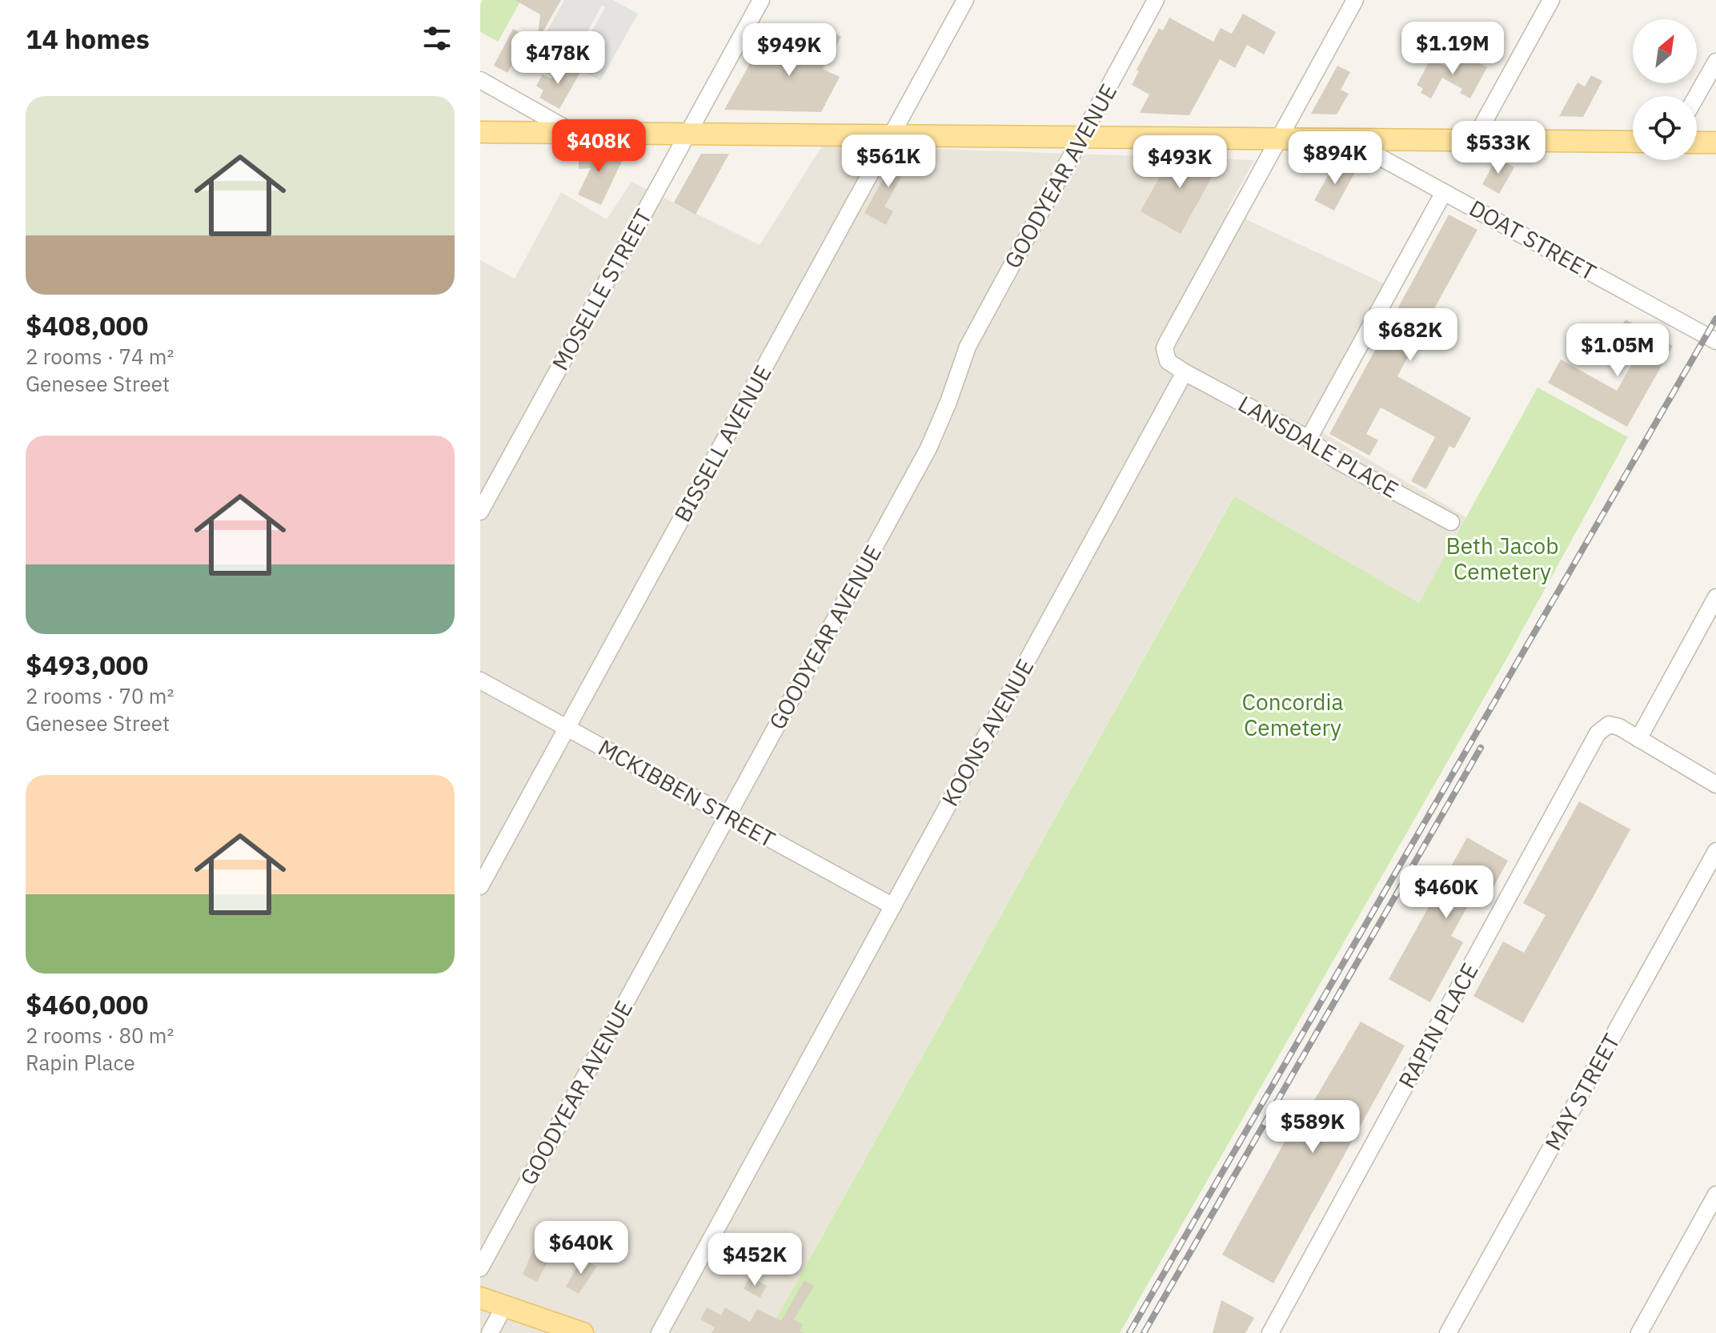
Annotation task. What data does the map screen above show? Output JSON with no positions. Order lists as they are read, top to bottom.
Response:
{
  "streets": {
    "street": [
      "GOODYEAR AVENUE",
      "DOAT STREET",
      "MOSELLE STREET",
      "BISSELL AVENUE",
      "LANSDALE PLACE",
      "KOONS AVENUE",
      "MCKIBBEN STREET",
      "RAPIN PLACE",
      "MAY STREET"
    ]
  },
  "crossings": [
    ["GOODYEAR AVENUE", "MCKIBBEN STREET"],
    ["BISSELL AVENUE", "MCKIBBEN STREET"],
    ["LANSDALE PLACE", "KOONS AVENUE"],
    ["KOONS AVENUE", "MCKIBBEN STREET"]
  ],
  "parks": ["Beth Jacob Cemetery", "Concordia Cemetery"],
  "north": "top right",
  "page": {
    "heading": "14 homes",
    "price": [
      "$1.19M",
      "$949K",
      "$478K",
      "$408K",
      "$533K",
      "$894K",
      "$561K",
      "$493K",
      "$682K",
      "$1.05M",
      "$460K",
      "$589K",
      "$640K",
      "$452K"
    ],
    "list": [
      {
        "name": "$408,000",
        "note": "2 rooms · 74 m² · Genesee Street"
      },
      {
        "name": "$493,000",
        "note": "2 rooms · 70 m² · Genesee Street"
      },
      {
        "name": "$460,000",
        "note": "2 rooms · 80 m² · Rapin Place"
      }
    ]
  }
}
